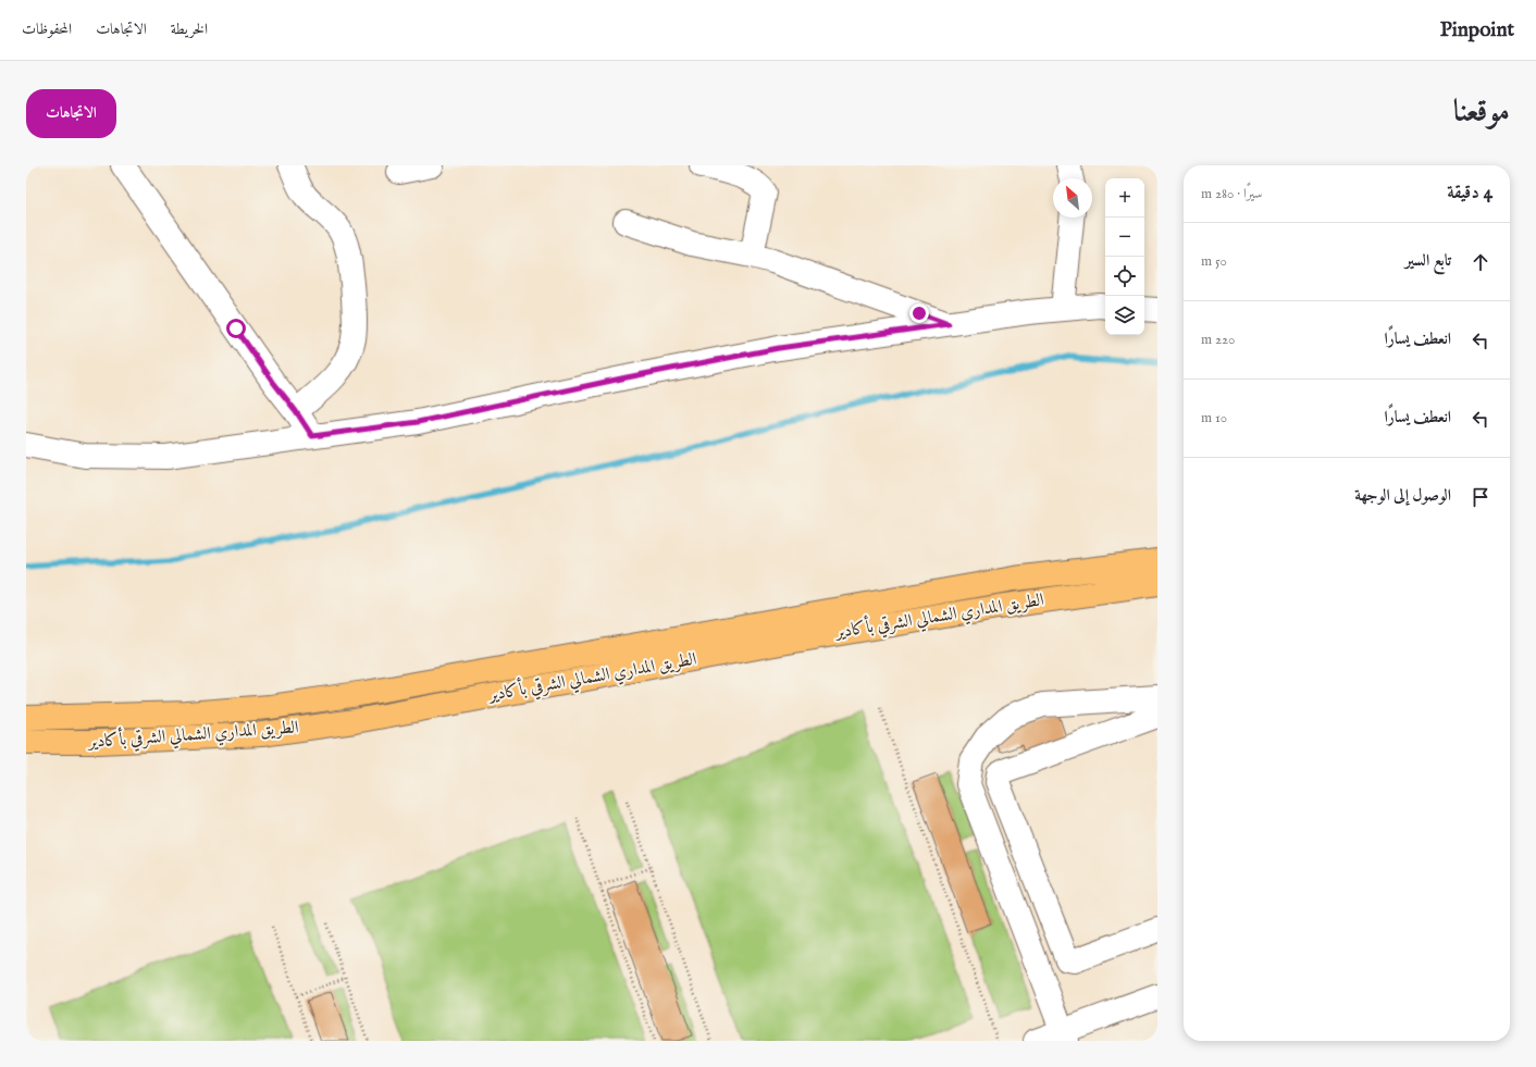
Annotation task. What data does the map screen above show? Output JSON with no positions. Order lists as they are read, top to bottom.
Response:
{
  "streets": {
    "highway": ["الطريق المداري الشمالي الشرقي بأكادير"]
  },
  "north": "top left",
  "page": {
    "header": "Pinpoint",
    "nav": ["الخريطة", "الاتجاهات", "المحفوظات"],
    "title": "موقعنا",
    "buttons": "الاتجاهات",
    "heading": ["4 دقيقة", "سيرًا · 280 m"],
    "map_buttons": ["+", "−"],
    "list": [
      ["تابع السير", "50 m"],
      ["انعطف يسارًا", "220 m"],
      ["انعطف يسارًا", "10 m"],
      "الوصول إلى الوجهة"
    ]
  }
}
